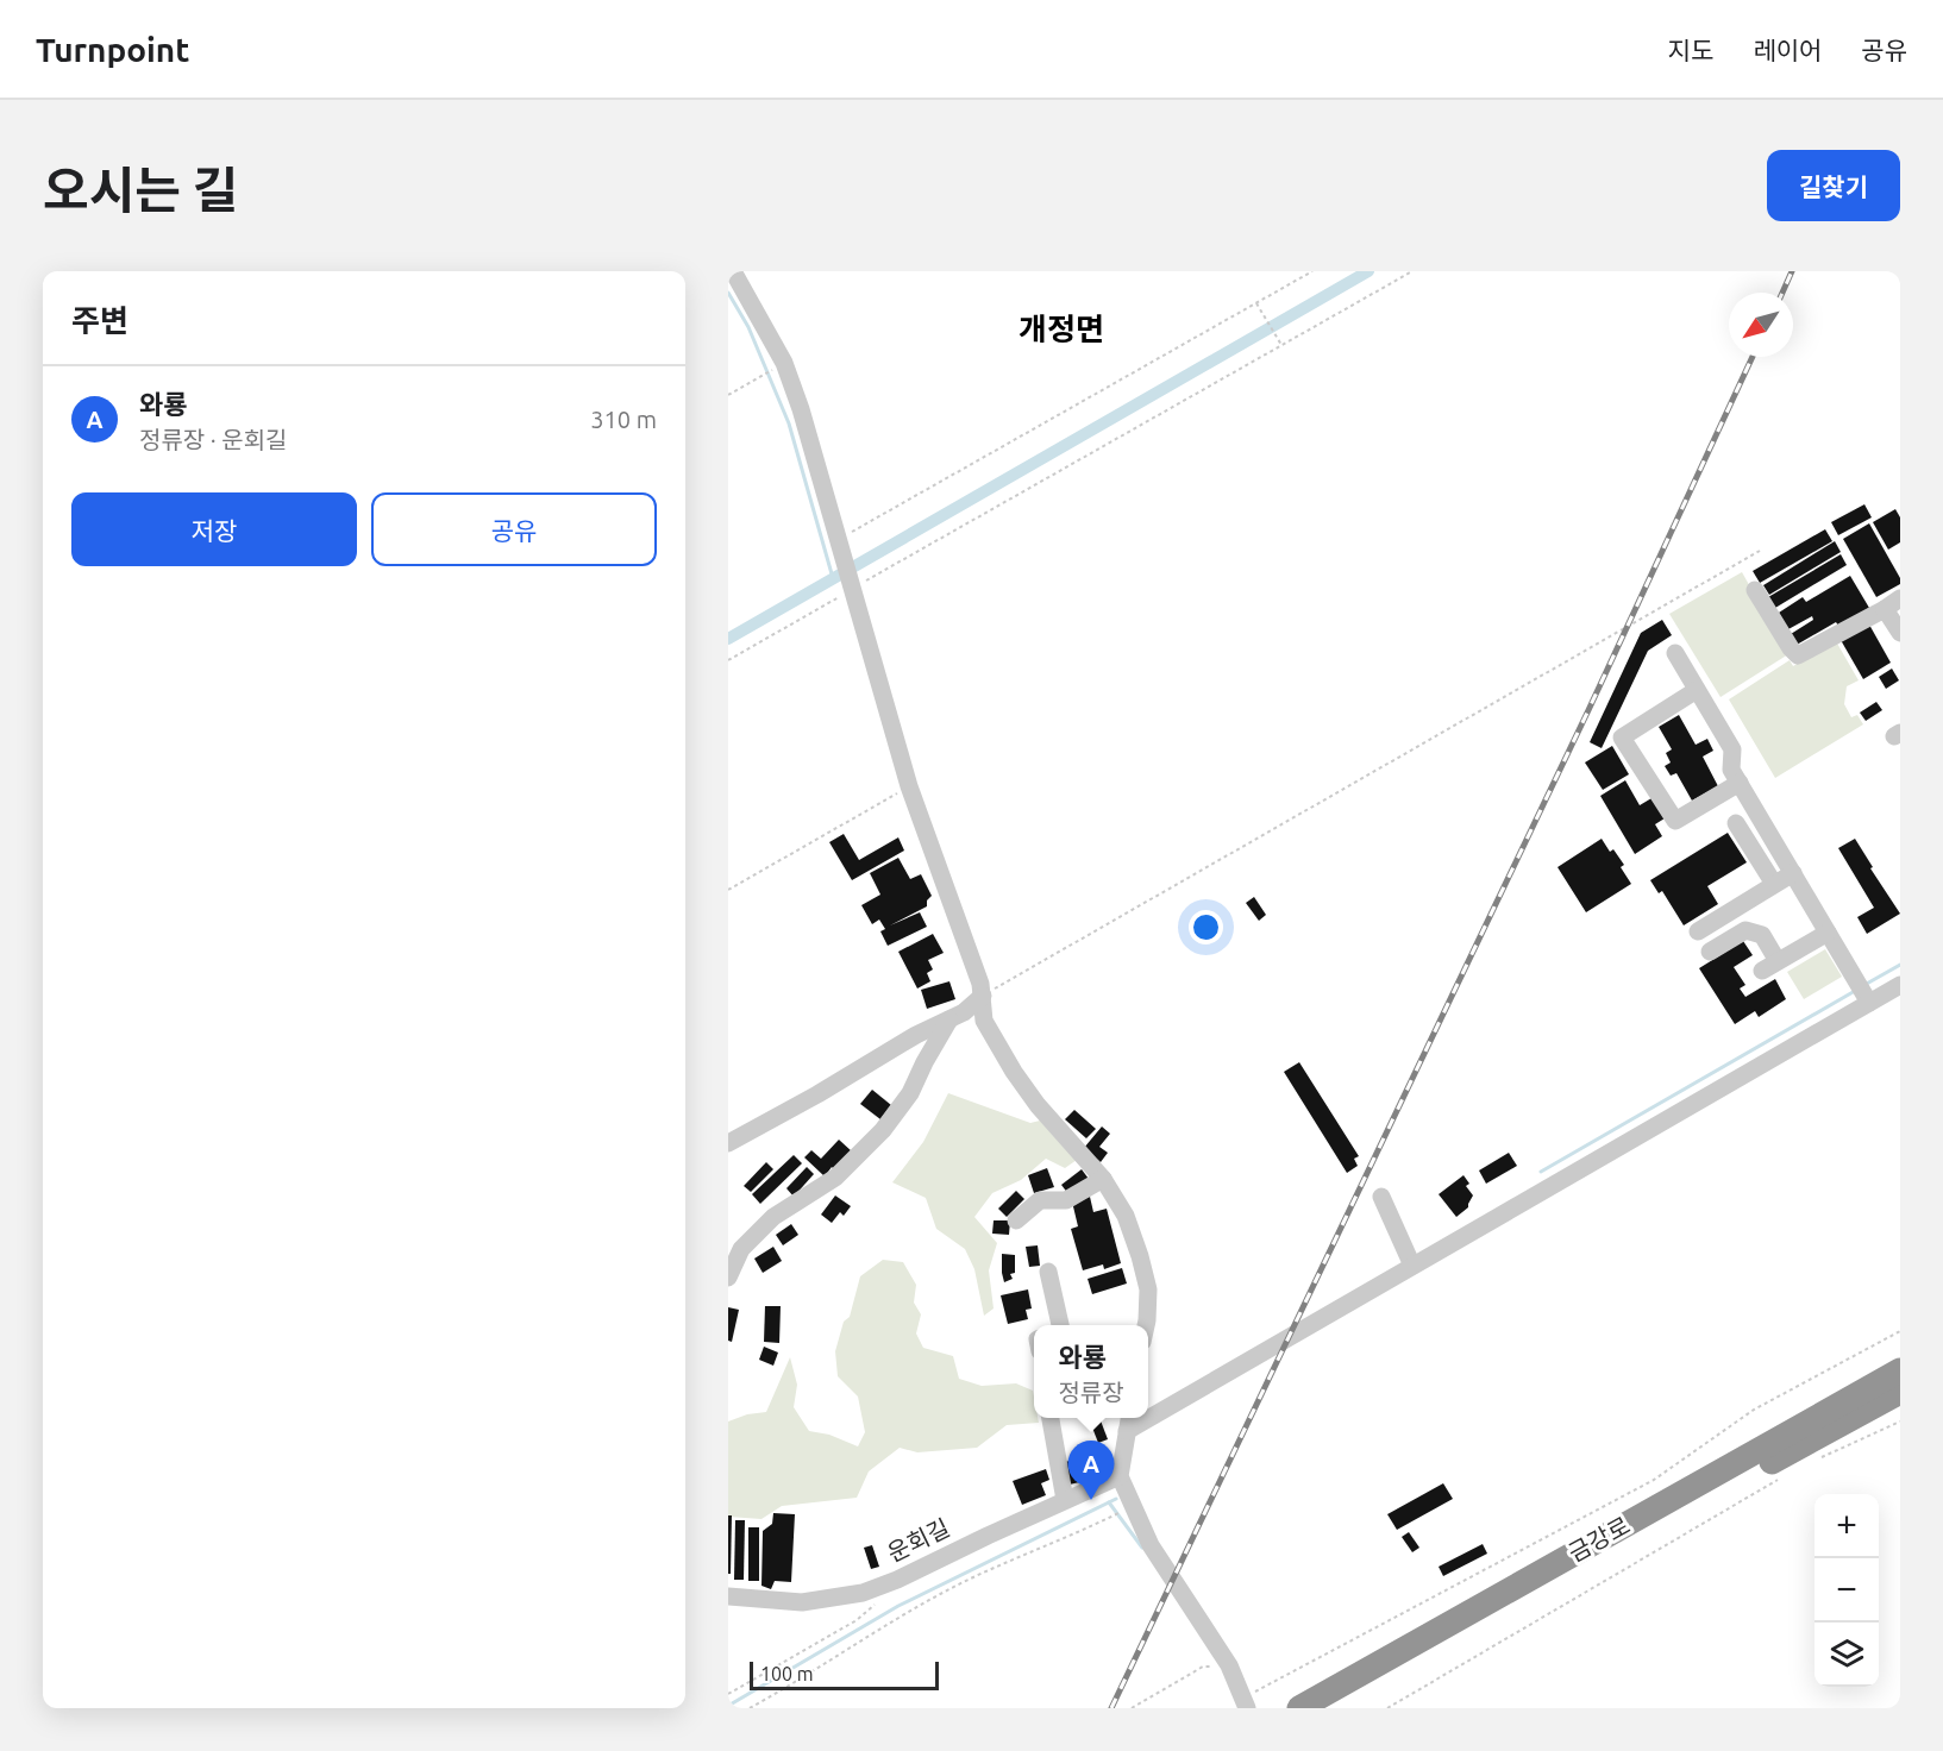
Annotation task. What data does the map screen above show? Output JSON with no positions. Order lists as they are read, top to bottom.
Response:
{
  "streets": {
    "highway": ["금강로"],
    "street": ["운회길"]
  },
  "districts": ["개정면"],
  "scale_bar": "100 m",
  "north": "bottom left",
  "page": {
    "header": "Turnpoint",
    "nav": ["지도", "레이어", "공유"],
    "title": "오시는 길",
    "buttons": [
      "길찾기",
      ["저장", "공유"]
    ],
    "heading": "주변",
    "list": [
      {
        "mark": "A",
        "name": "와룡",
        "note": "정류장 · 운회길",
        "value": "310 m"
      }
    ],
    "popup": ["와룡", "정류장"],
    "pins": "A",
    "map_buttons": ["+", "−"],
    "scale": "100 m"
  }
}
